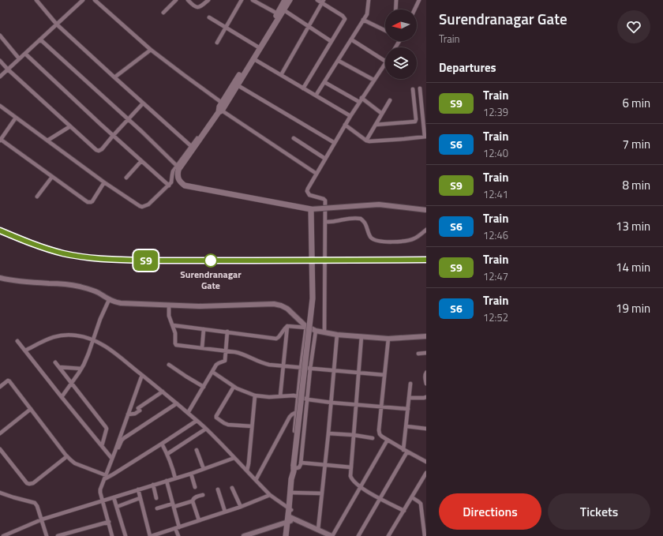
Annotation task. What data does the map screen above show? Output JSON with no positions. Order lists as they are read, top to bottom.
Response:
{
  "places": ["Surendranagar Gate"],
  "north": "left",
  "page": {
    "on_map": "S9",
    "heading": [
      ["Surendranagar Gate", "Train"],
      "Departures"
    ],
    "list": [
      {
        "mark": "S9",
        "name": "Train",
        "note": "12:39",
        "value": "6 min"
      },
      {
        "mark": "S6",
        "name": "Train",
        "note": "12:40",
        "value": "7 min"
      },
      {
        "mark": "S9",
        "name": "Train",
        "note": "12:41",
        "value": "8 min"
      },
      {
        "mark": "S6",
        "name": "Train",
        "note": "12:46",
        "value": "13 min"
      },
      {
        "mark": "S9",
        "name": "Train",
        "note": "12:47",
        "value": "14 min"
      },
      {
        "mark": "S6",
        "name": "Train",
        "note": "12:52",
        "value": "19 min"
      }
    ],
    "buttons": ["Directions", "Tickets"]
  }
}
